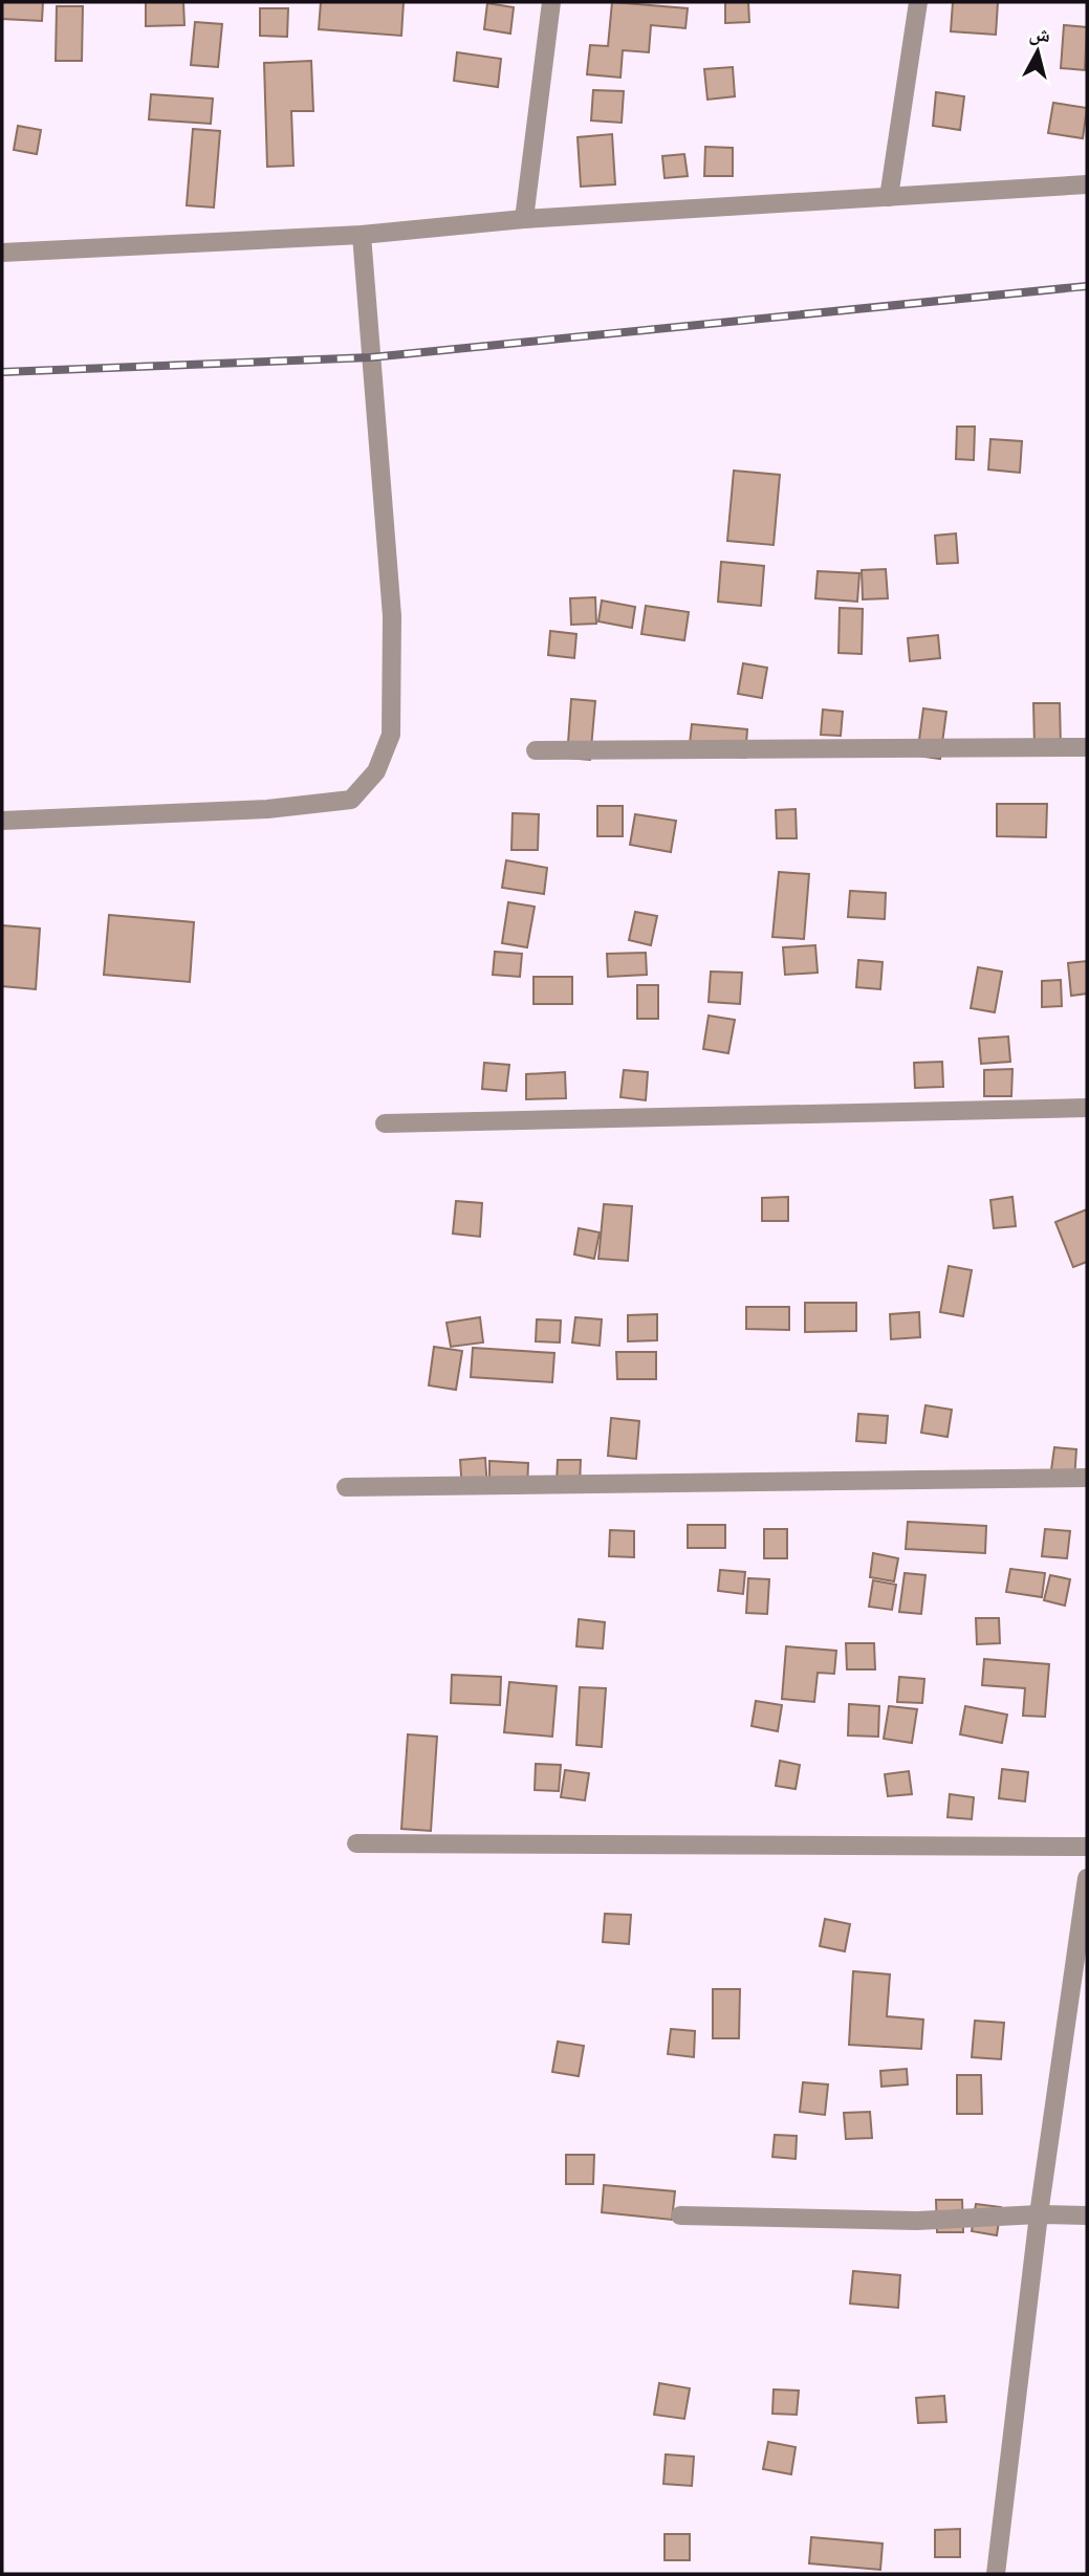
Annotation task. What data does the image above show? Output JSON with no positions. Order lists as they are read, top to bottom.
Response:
{
  "north": "top"
}
